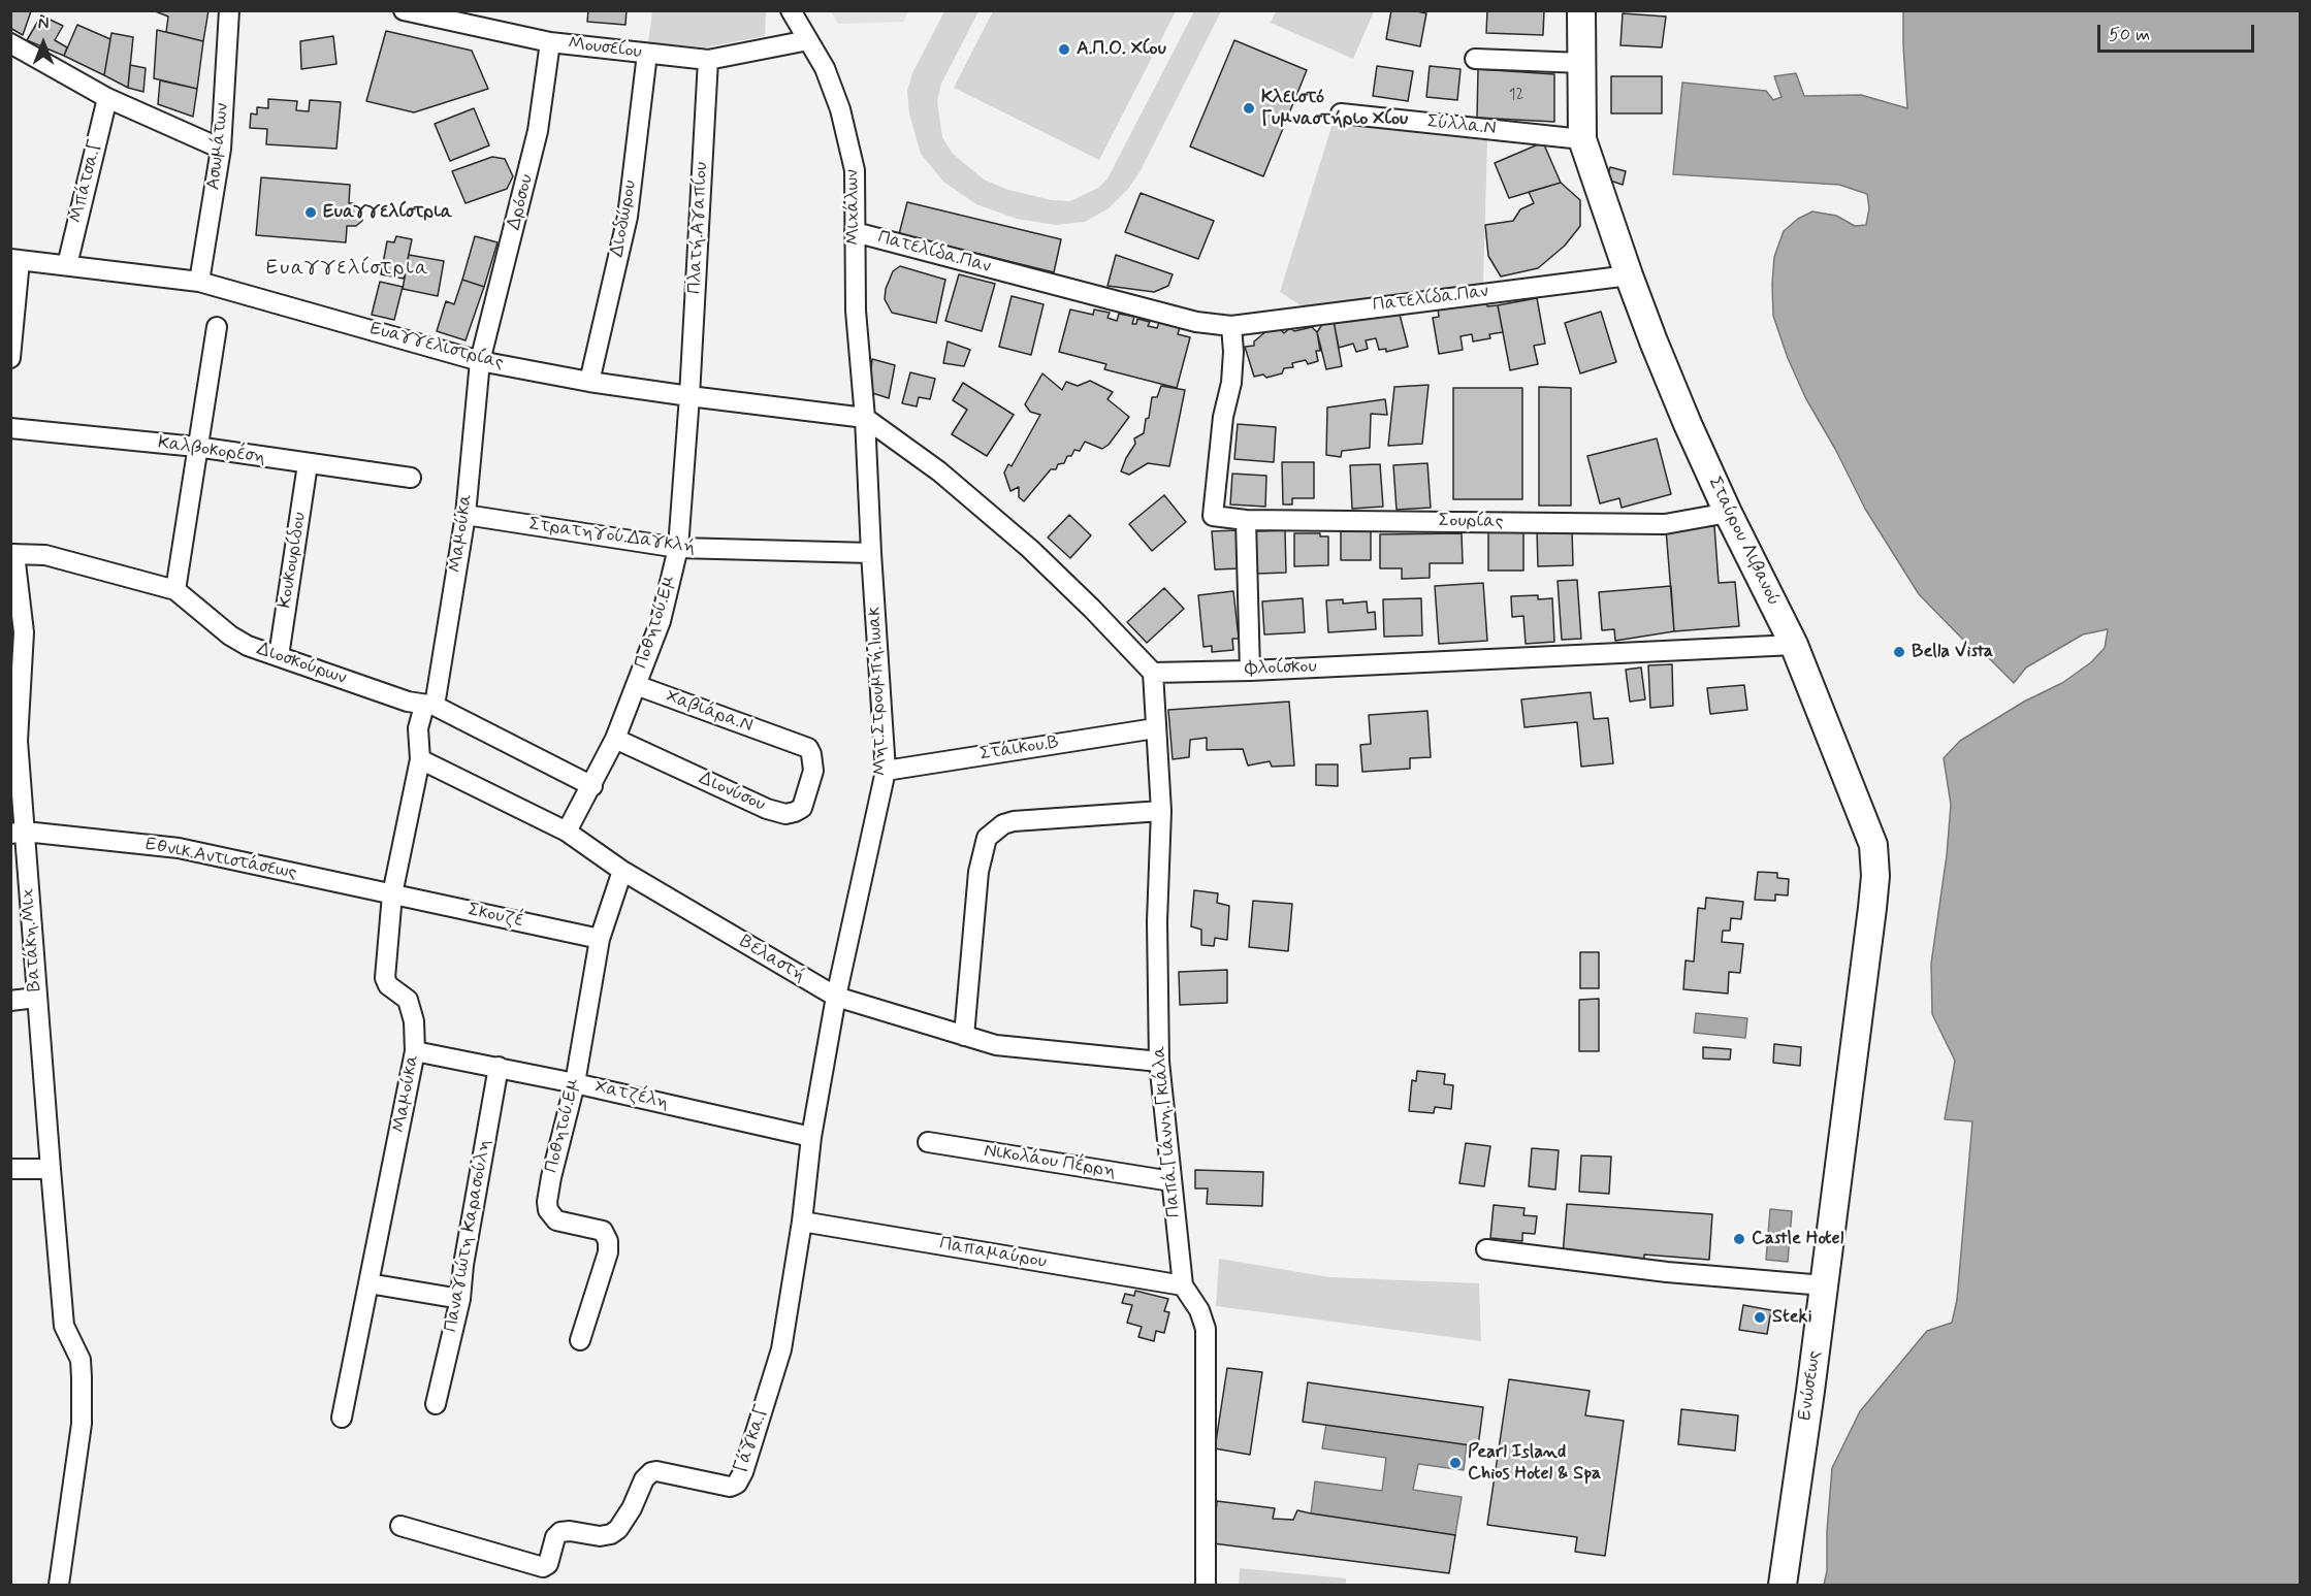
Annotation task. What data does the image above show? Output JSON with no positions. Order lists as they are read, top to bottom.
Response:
{
  "streets": {
    "main road": ["Σταύρου Λιβανού", "Ενώσεως"],
    "street": [
      "Μουσείου",
      "Σύλλα.Ν",
      "Ασωμάτων",
      "Μπάτσα.Γ",
      "Δρόσου",
      "Μιχάλων",
      "Διοδώρου",
      "Πλατή.Αγαπίου",
      "Πατελίδα.Παν",
      "Ευαγγελιστρίας",
      "Καλβοκορέση",
      "Σουρίας",
      "Μαμούκα",
      "Στρατηγού.Δαγκλή",
      "Κουκουρίδου",
      "Ποθητού.Εμ",
      "Διοσκούρων",
      "Φλοίσκου",
      "Μητ.Στρουμπή.Ιωακ",
      "Χαβιάρα.Ν",
      "Στάικου.Β",
      "Διονύσου",
      "Εθνικ.Αντιστάσεως",
      "Σκουζέ",
      "Βατάκη.Μιχ",
      "Βελαστή",
      "Χατζέλη",
      "Παπά.Γιάννη.Γκιάλα",
      "Νικολάου Πέρρη",
      "Παναγιώτη Καρασούλη",
      "Παπαμαύρου",
      "Γάγκα.Γ"
    ]
  },
  "crossings": [
    ["Μουσείου", "Δρόσου"],
    ["Μουσείου", "Μιχάλων"],
    ["Μουσείου", "Διοδώρου"],
    ["Μουσείου", "Πλατή.Αγαπίου"],
    ["Σύλλα.Ν", "Σταύρου Λιβανού"],
    ["Ασωμάτων", "Ευαγγελιστρίας"],
    ["Μπάτσα.Γ", "Ευαγγελιστρίας"],
    ["Δρόσου", "Ευαγγελιστρίας"],
    ["Δρόσου", "Μαμούκα"],
    ["Μιχάλων", "Πατελίδα.Παν"],
    ["Μιχάλων", "Ευαγγελιστρίας"],
    ["Μιχάλων", "Μητ.Στρουμπή.Ιωακ"],
    ["Διοδώρου", "Ευαγγελιστρίας"],
    ["Πλατή.Αγαπίου", "Ευαγγελιστρίας"],
    ["Πλατή.Αγαπίου", "Ποθητού.Εμ"],
    ["Πατελίδα.Παν", "Σουρίας"],
    ["Πατελίδα.Παν", "Σταύρου Λιβανού"],
    ["Ευαγγελιστρίας", "Μαμούκα"],
    ["Ευαγγελιστρίας", "Ποθητού.Εμ"],
    ["Ευαγγελιστρίας", "Μητ.Στρουμπή.Ιωακ"],
    ["Καλβοκορέση", "Κουκουρίδου"],
    ["Σουρίας", "Σταύρου Λιβανού"],
    ["Μαμούκα", "Στρατηγού.Δαγκλή"],
    ["Μαμούκα", "Διοσκούρων"],
    ["Μαμούκα", "Εθνικ.Αντιστάσεως"],
    ["Μαμούκα", "Σκουζέ"],
    ["Μαμούκα", "Βελαστή"],
    ["Μαμούκα", "Χατζέλη"],
    ["Στρατηγού.Δαγκλή", "Ποθητού.Εμ"],
    ["Στρατηγού.Δαγκλή", "Μητ.Στρουμπή.Ιωακ"],
    ["Σταύρου Λιβανού", "Φλοίσκου"],
    ["Σταύρου Λιβανού", "Ενώσεως"],
    ["Κουκουρίδου", "Διοσκούρων"],
    ["Ποθητού.Εμ", "Διοσκούρων"],
    ["Ποθητού.Εμ", "Χαβιάρα.Ν"],
    ["Ποθητού.Εμ", "Διονύσου"],
    ["Ποθητού.Εμ", "Σκουζέ"],
    ["Ποθητού.Εμ", "Βελαστή"],
    ["Ποθητού.Εμ", "Χατζέλη"],
    ["Διοσκούρων", "Βατάκη.Μιχ"],
    ["Φλοίσκου", "Παπά.Γιάννη.Γκιάλα"],
    ["Μητ.Στρουμπή.Ιωακ", "Στάικου.Β"],
    ["Μητ.Στρουμπή.Ιωακ", "Βελαστή"],
    ["Μητ.Στρουμπή.Ιωακ", "Γάγκα.Γ"],
    ["Χαβιάρα.Ν", "Διονύσου"],
    ["Στάικου.Β", "Παπά.Γιάννη.Γκιάλα"],
    ["Εθνικ.Αντιστάσεως", "Σκουζέ"],
    ["Εθνικ.Αντιστάσεως", "Βατάκη.Μιχ"],
    ["Βελαστή", "Παπά.Γιάννη.Γκιάλα"],
    ["Βελαστή", "Γάγκα.Γ"],
    ["Χατζέλη", "Παναγιώτη Καρασούλη"],
    ["Χατζέλη", "Γάγκα.Γ"],
    ["Παπά.Γιάννη.Γκιάλα", "Νικολάου Πέρρη"],
    ["Παπά.Γιάννη.Γκιάλα", "Παπαμαύρου"],
    ["Παπαμαύρου", "Γάγκα.Γ"]
  ],
  "districts": ["Ευαγγελίστρια"],
  "places": [
    "Α.Π.Ο. Χίου",
    "Κλειστό Γυμναστήριο Χίου",
    "Ευαγγελίστρια",
    "Bella Vista",
    "Castle Hotel",
    "Steki",
    "Pearl Island Chios Hotel & Spa"
  ],
  "house_numbers": ["12"],
  "scale_bar": "50 m",
  "north": "top"
}
